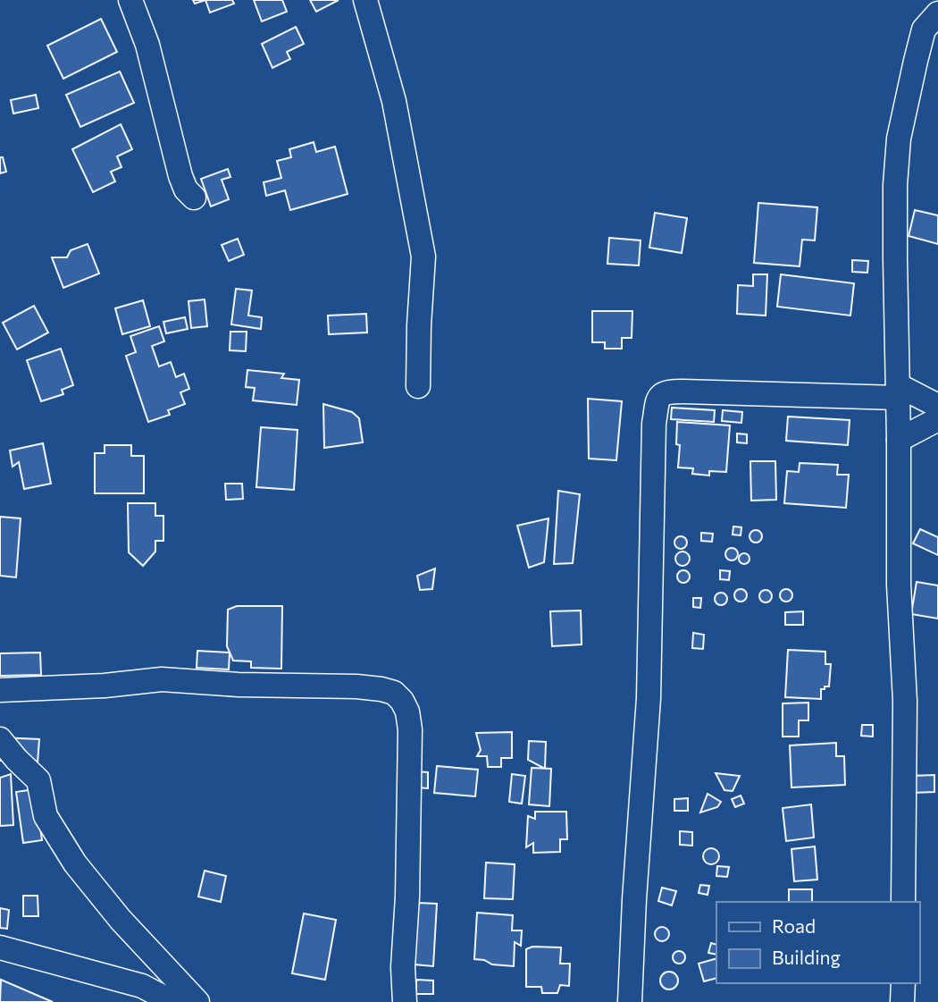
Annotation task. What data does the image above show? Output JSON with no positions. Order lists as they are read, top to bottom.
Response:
{
  "legend": ["Road", "Building"]
}
